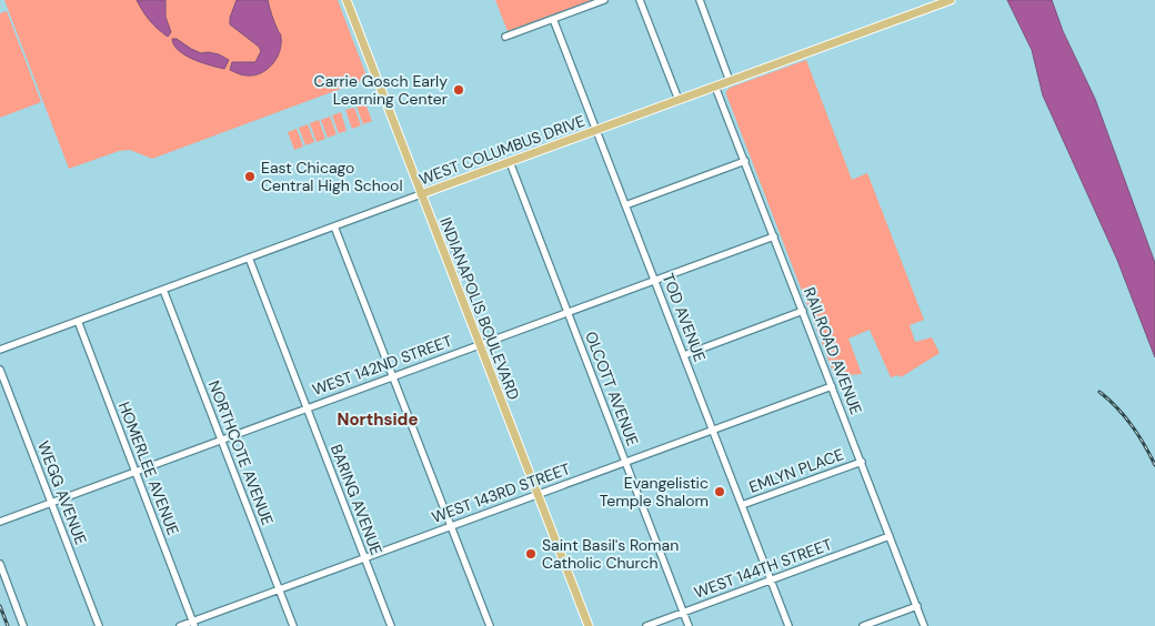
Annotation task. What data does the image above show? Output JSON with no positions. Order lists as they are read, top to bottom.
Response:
{
  "streets": {
    "main road": ["WEST COLUMBUS DRIVE", "INDIANAPOLIS BOULEVARD"],
    "street": [
      "TOD AVENUE",
      "RAILROAD AVENUE",
      "WEST 142ND STREET",
      "OLCOTT AVENUE",
      "NORTHCOTE AVENUE",
      "HOMERLEE AVENUE",
      "EMLYN PLACE",
      "WEGG AVENUE",
      "WEST 143RD STREET",
      "BARING AVENUE",
      "WEST 144TH STREET"
    ]
  },
  "crossings": [
    ["WEST COLUMBUS DRIVE", "INDIANAPOLIS BOULEVARD"],
    ["WEST COLUMBUS DRIVE", "TOD AVENUE"],
    ["WEST COLUMBUS DRIVE", "RAILROAD AVENUE"],
    ["WEST COLUMBUS DRIVE", "OLCOTT AVENUE"],
    ["WEST COLUMBUS DRIVE", "NORTHCOTE AVENUE"],
    ["WEST COLUMBUS DRIVE", "HOMERLEE AVENUE"],
    ["WEST COLUMBUS DRIVE", "BARING AVENUE"],
    ["INDIANAPOLIS BOULEVARD", "WEST 142ND STREET"],
    ["INDIANAPOLIS BOULEVARD", "WEST 143RD STREET"],
    ["TOD AVENUE", "WEST 142ND STREET"],
    ["TOD AVENUE", "EMLYN PLACE"],
    ["TOD AVENUE", "WEST 143RD STREET"],
    ["TOD AVENUE", "WEST 144TH STREET"],
    ["RAILROAD AVENUE", "WEST 142ND STREET"],
    ["RAILROAD AVENUE", "EMLYN PLACE"],
    ["RAILROAD AVENUE", "WEST 143RD STREET"],
    ["RAILROAD AVENUE", "WEST 144TH STREET"],
    ["WEST 142ND STREET", "OLCOTT AVENUE"],
    ["WEST 142ND STREET", "NORTHCOTE AVENUE"],
    ["WEST 142ND STREET", "HOMERLEE AVENUE"],
    ["WEST 142ND STREET", "WEGG AVENUE"],
    ["WEST 142ND STREET", "BARING AVENUE"],
    ["OLCOTT AVENUE", "WEST 143RD STREET"],
    ["OLCOTT AVENUE", "WEST 144TH STREET"],
    ["NORTHCOTE AVENUE", "WEST 143RD STREET"],
    ["HOMERLEE AVENUE", "WEST 143RD STREET"],
    ["WEST 143RD STREET", "BARING AVENUE"]
  ],
  "districts": ["Northside"],
  "places": [
    "Carrie Gosch Early Learning Center",
    "East Chicago Central High School",
    "Evangelistic Temple Shalom",
    "Saint Basil's Roman Catholic Church"
  ]
}
